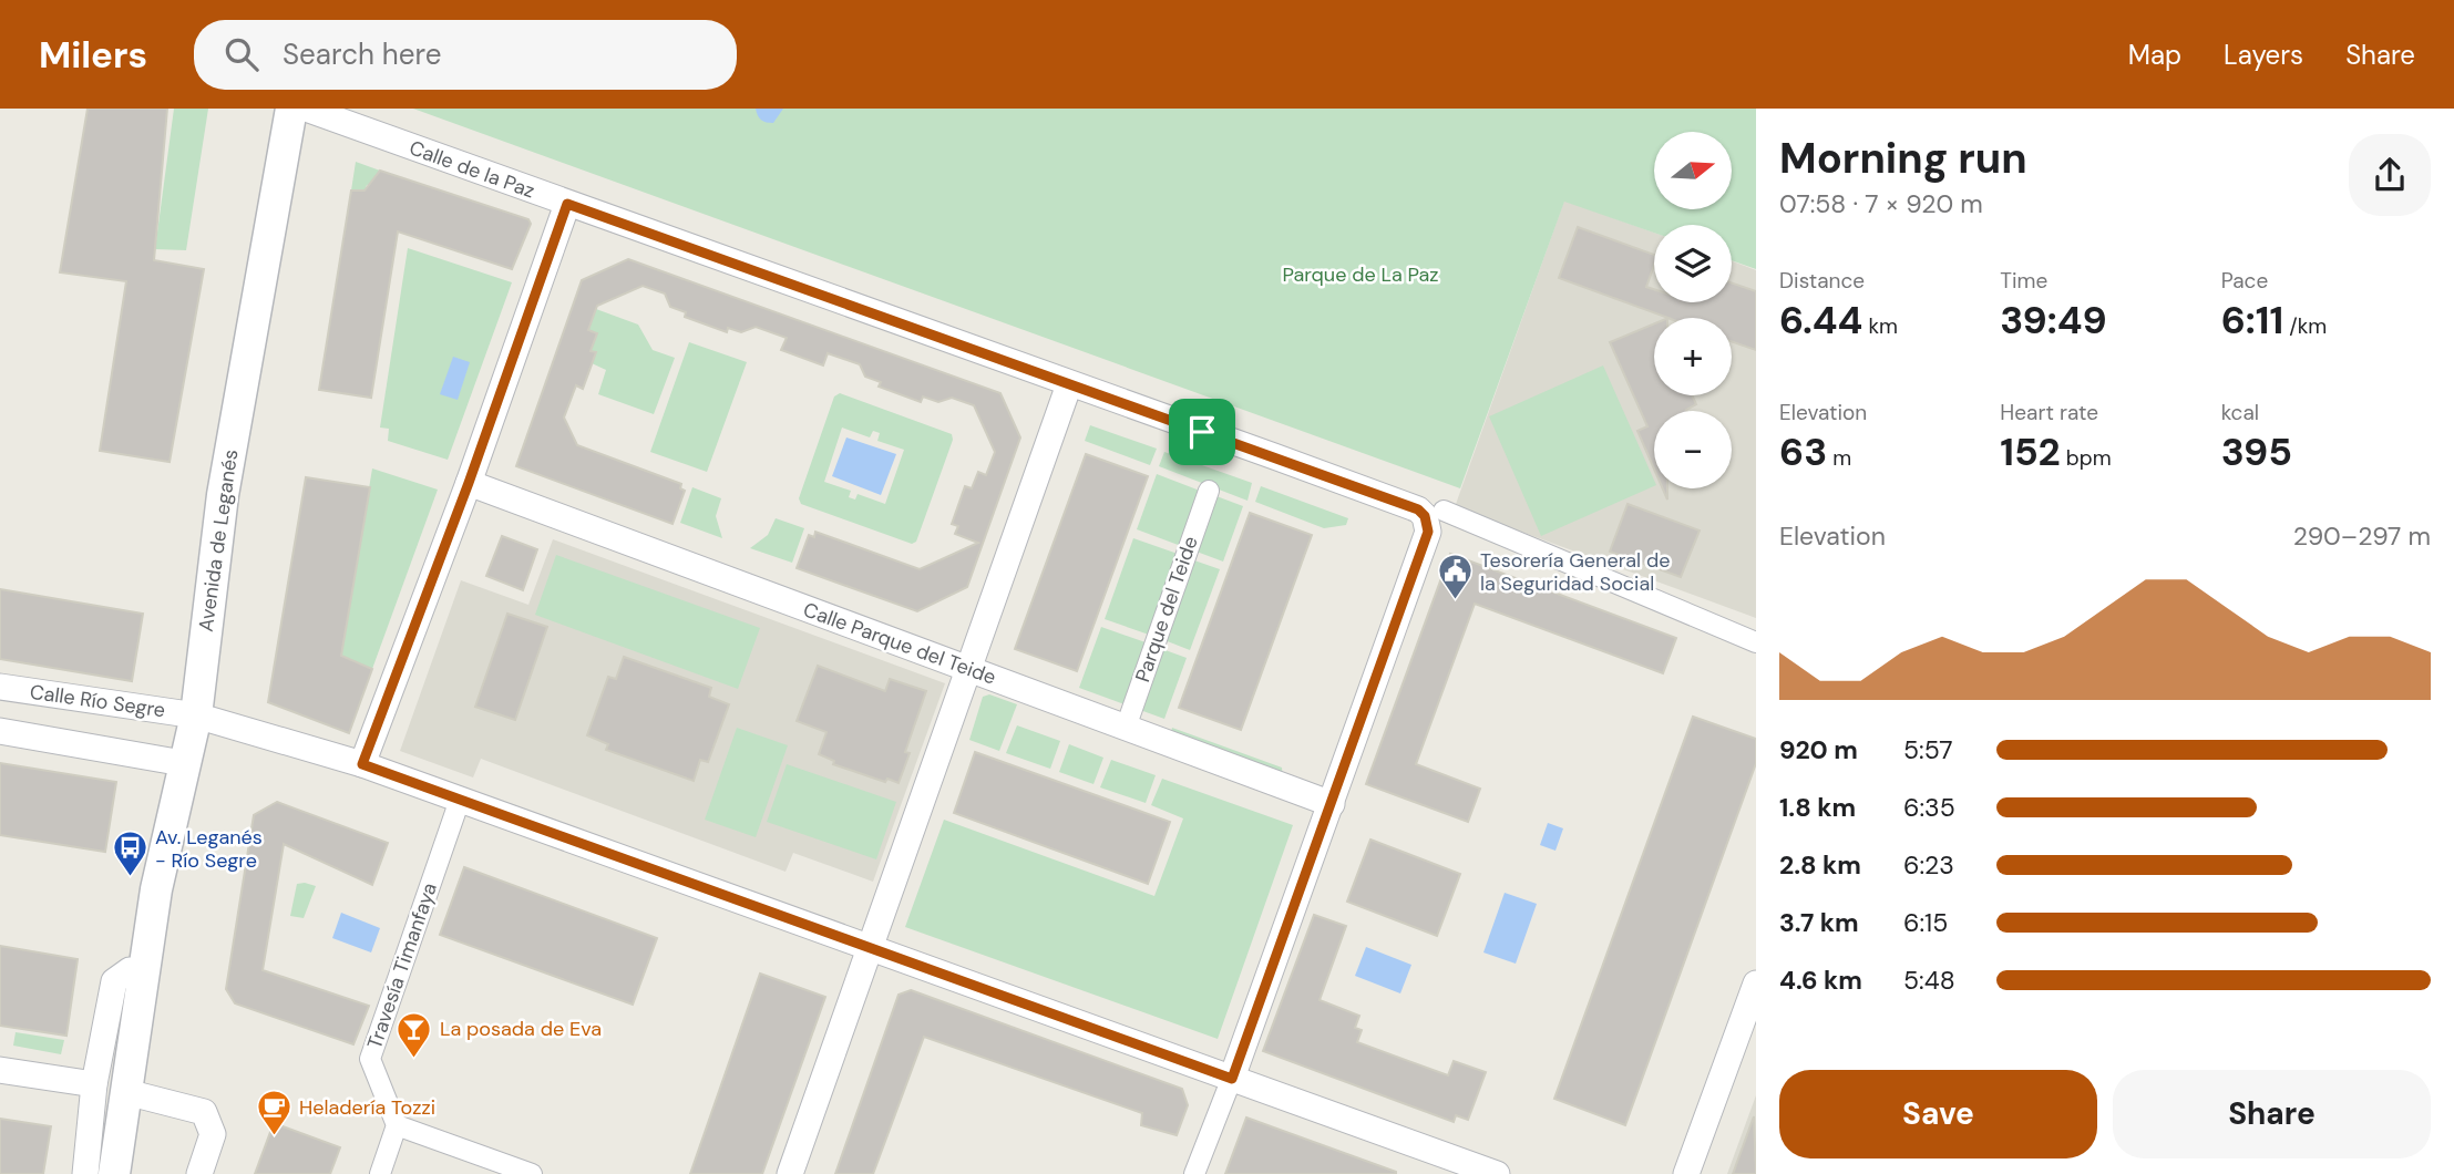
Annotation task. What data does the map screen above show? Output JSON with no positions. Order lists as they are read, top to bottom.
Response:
{
  "streets": {
    "street": [
      "Calle de la Paz",
      "Avenida de Leganés",
      "Parque del Teide",
      "Calle Parque del Teide",
      "Calle Río Segre",
      "Travesía Timanfaya"
    ]
  },
  "crossings": [
    ["Avenida de Leganés", "Calle Río Segre"],
    ["Parque del Teide", "Calle Parque del Teide"],
    ["Calle Río Segre", "Travesía Timanfaya"]
  ],
  "parks": ["Parque de La Paz"],
  "places": {
    "public building": ["Tesorería General de la Seguridad Social"],
    "bus stop": ["Av. Leganés - Río Segre"],
    "bar": ["La posada de Eva"],
    "cafe": ["Heladería Tozzi"]
  },
  "north": "right",
  "page": {
    "header": "Milers",
    "search": "Search here",
    "nav": ["Map", "Layers", "Share"],
    "heading": ["Morning run", "07:58 · 7 × 920 m"],
    "map_buttons": ["+", "−"],
    "stats": [
      ["Distance", "6.44 km"],
      ["Time", "39:49"],
      ["Pace", "6:11 /km"],
      ["Elevation", "63 m"],
      ["Heart rate", "152 bpm"],
      ["kcal", "395"]
    ],
    "chart": ["Elevation", "290–297 m"],
    "list": [
      {
        "name": "920 m",
        "note": "5:57"
      },
      {
        "name": "1.8 km",
        "note": "6:35"
      },
      {
        "name": "2.8 km",
        "note": "6:23"
      },
      {
        "name": "3.7 km",
        "note": "6:15"
      },
      {
        "name": "4.6 km",
        "note": "5:48"
      }
    ],
    "buttons": ["Save", "Share"]
  }
}
